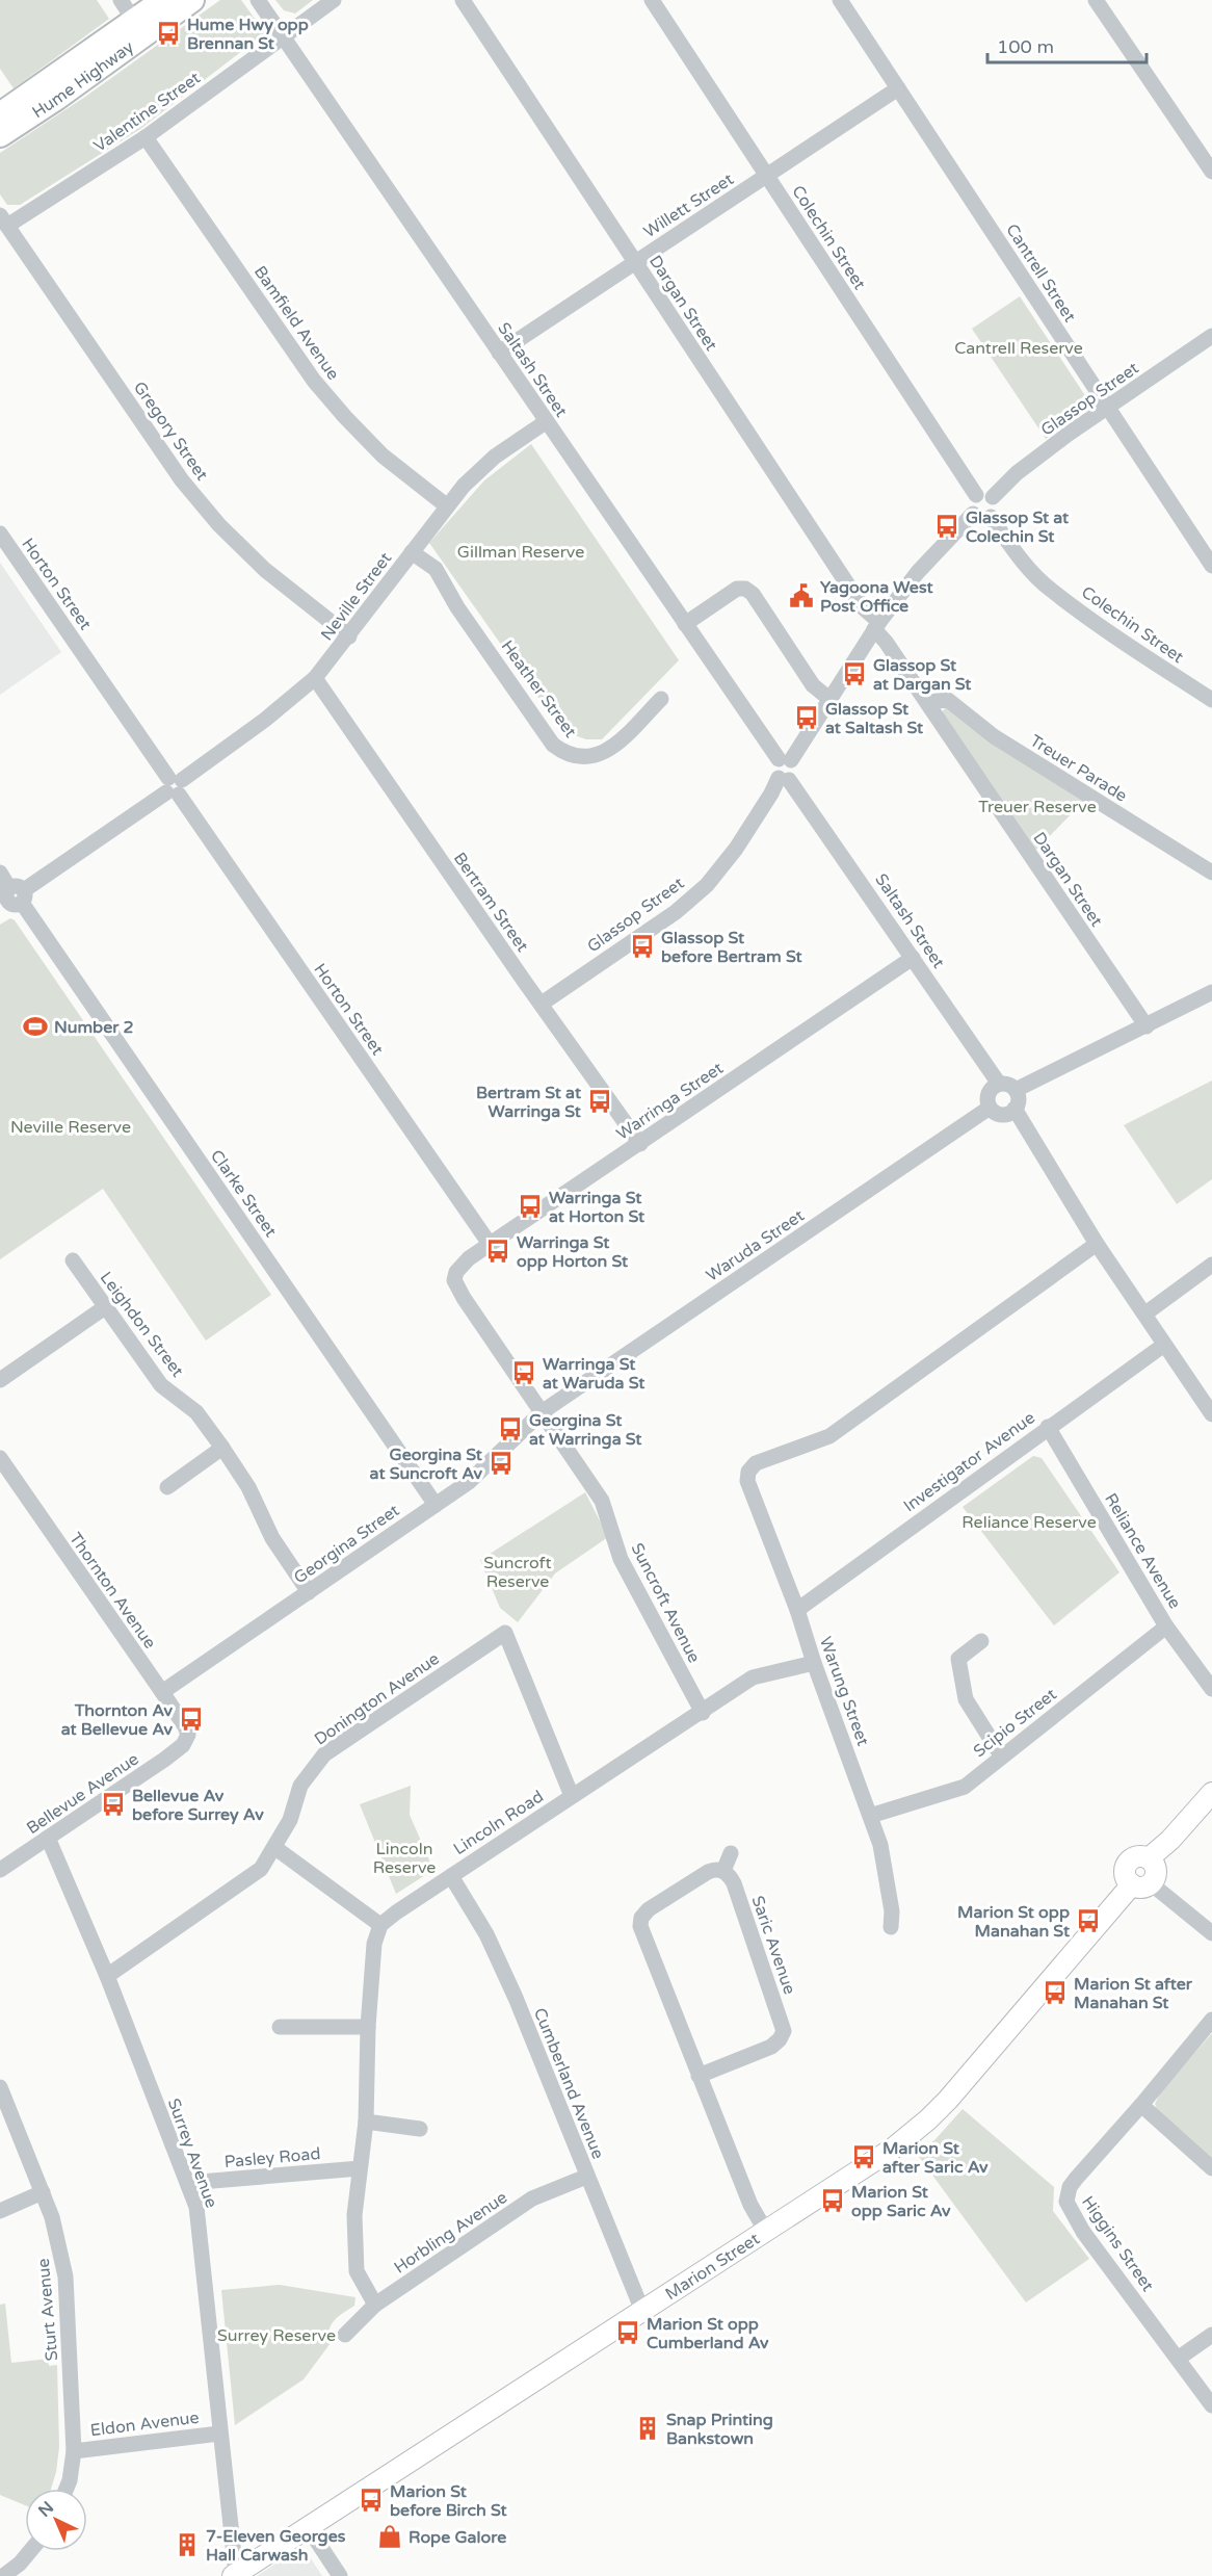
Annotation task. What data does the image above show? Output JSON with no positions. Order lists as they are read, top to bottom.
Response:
{
  "streets": {
    "highway": ["Hume Highway"],
    "main road": ["Marion Street"],
    "street": [
      "Valentine Street",
      "Willett Street",
      "Colechin Street",
      "Cantrell Street",
      "Dargan Street",
      "Bamfield Avenue",
      "Saltash Street",
      "Glassop Street",
      "Gregory Street",
      "Horton Street",
      "Neville Street",
      "Heather Street",
      "Treuer Parade",
      "Bertram Street",
      "Warringa Street",
      "Clarke Street",
      "Waruda Street",
      "Leighdon Street",
      "Investigator Avenue",
      "Georgina Street",
      "Reliance Avenue",
      "Thornton Avenue",
      "Suncroft Avenue",
      "Warung Street",
      "Donington Avenue",
      "Scipio Street",
      "Bellevue Avenue",
      "Lincoln Road",
      "Saric Avenue",
      "Cumberland Avenue",
      "Surrey Avenue",
      "Pasley Road",
      "Horbling Avenue",
      "Higgins Street",
      "Sturt Avenue",
      "Eldon Avenue"
    ]
  },
  "crossings": [
    ["Valentine Street", "Bamfield Avenue"],
    ["Valentine Street", "Saltash Street"],
    ["Valentine Street", "Gregory Street"],
    ["Willett Street", "Colechin Street"],
    ["Willett Street", "Cantrell Street"],
    ["Willett Street", "Dargan Street"],
    ["Willett Street", "Saltash Street"],
    ["Colechin Street", "Glassop Street"],
    ["Cantrell Street", "Glassop Street"],
    ["Dargan Street", "Treuer Parade"],
    ["Bamfield Avenue", "Neville Street"],
    ["Saltash Street", "Glassop Street"],
    ["Saltash Street", "Neville Street"],
    ["Saltash Street", "Warringa Street"],
    ["Saltash Street", "Waruda Street"],
    ["Glassop Street", "Bertram Street"],
    ["Gregory Street", "Neville Street"],
    ["Horton Street", "Neville Street"],
    ["Horton Street", "Warringa Street"],
    ["Neville Street", "Heather Street"],
    ["Neville Street", "Bertram Street"],
    ["Neville Street", "Clarke Street"],
    ["Bertram Street", "Warringa Street"],
    ["Warringa Street", "Waruda Street"],
    ["Warringa Street", "Georgina Street"],
    ["Warringa Street", "Suncroft Avenue"],
    ["Clarke Street", "Georgina Street"],
    ["Waruda Street", "Georgina Street"],
    ["Waruda Street", "Suncroft Avenue"],
    ["Leighdon Street", "Georgina Street"],
    ["Investigator Avenue", "Reliance Avenue"],
    ["Investigator Avenue", "Warung Street"],
    ["Georgina Street", "Thornton Avenue"],
    ["Georgina Street", "Suncroft Avenue"],
    ["Reliance Avenue", "Scipio Street"],
    ["Thornton Avenue", "Bellevue Avenue"],
    ["Suncroft Avenue", "Lincoln Road"],
    ["Warung Street", "Scipio Street"],
    ["Warung Street", "Lincoln Road"],
    ["Donington Avenue", "Lincoln Road"],
    ["Donington Avenue", "Surrey Avenue"],
    ["Bellevue Avenue", "Surrey Avenue"],
    ["Lincoln Road", "Cumberland Avenue"],
    ["Cumberland Avenue", "Horbling Avenue"],
    ["Cumberland Avenue", "Marion Street"],
    ["Surrey Avenue", "Pasley Road"],
    ["Surrey Avenue", "Marion Street"],
    ["Surrey Avenue", "Eldon Avenue"],
    ["Sturt Avenue", "Eldon Avenue"]
  ],
  "parks": [
    "Cantrell Reserve",
    "Gillman Reserve",
    "Treuer Reserve",
    "Neville Reserve",
    "Reliance Reserve",
    "Suncroft Reserve",
    "Lincoln Reserve",
    "Surrey Reserve"
  ],
  "places": {
    "bus stop": [
      "Hume Hwy opp Brennan St",
      "Glassop St at Colechin St",
      "Glassop St at Dargan St",
      "Glassop St at Saltash St",
      "Glassop St before Bertram St",
      "Bertram St at Warringa St",
      "Warringa St at Horton St",
      "Warringa St opp Horton St",
      "Warringa St at Waruda St",
      "Georgina St at Warringa St",
      "Georgina St at Suncroft Av",
      "Thornton Av at Bellevue Av",
      "Bellevue Av before Surrey Av",
      "Marion St opp Manahan St",
      "Marion St after Manahan St",
      "Marion St after Saric Av",
      "Marion St opp Saric Av",
      "Marion St opp Cumberland Av",
      "Marion St before Birch St"
    ],
    "public building": ["Yagoona West Post Office"],
    "sports": ["Number 2"],
    "building": ["Snap Printing Bankstown", "7-Eleven Georges Hall Carwash"],
    "shop": ["Rope Galore"]
  },
  "scale_bar": "100 m",
  "north": "top left"
}
